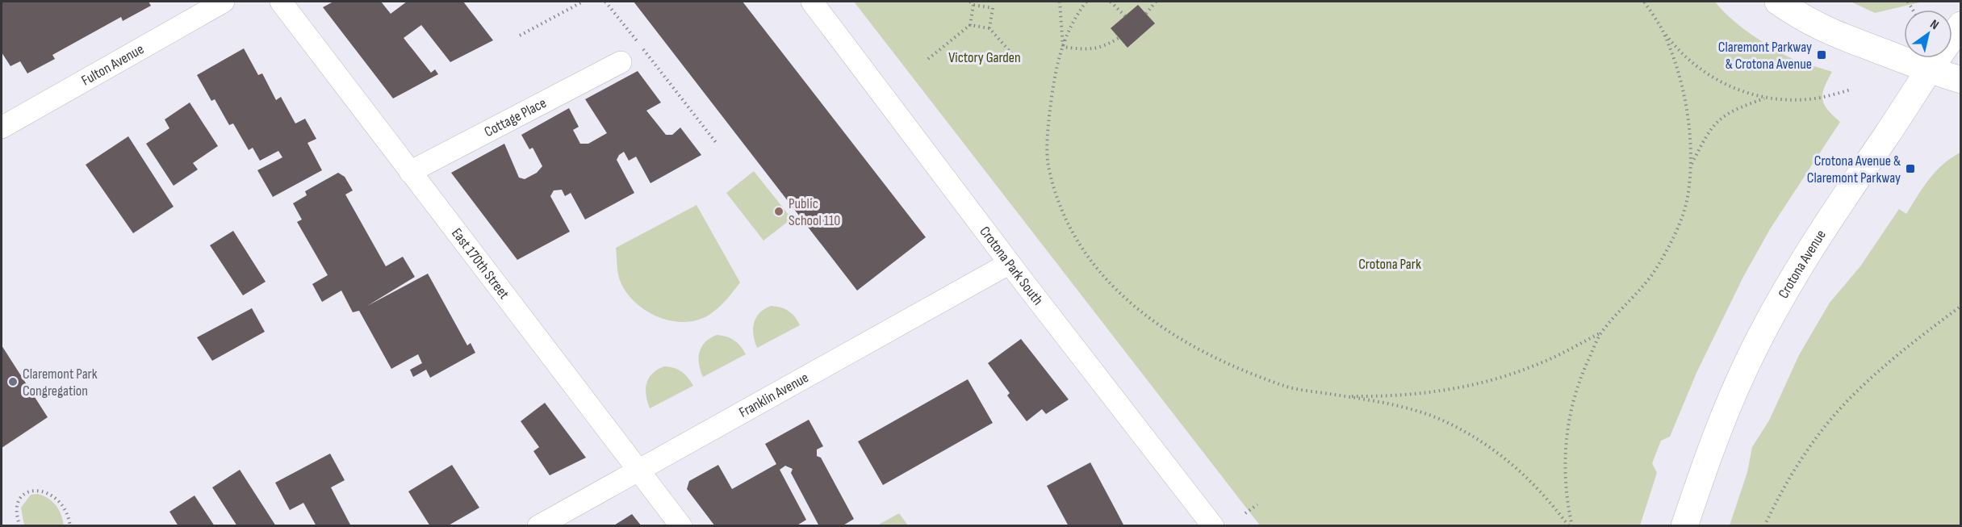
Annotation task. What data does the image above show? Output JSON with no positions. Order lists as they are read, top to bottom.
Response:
{
  "streets": {
    "street": [
      "Fulton Avenue",
      "Cottage Place",
      "East 170th Street",
      "Crotona Park South",
      "Crotona Avenue",
      "Franklin Avenue"
    ]
  },
  "crossings": [
    ["Cottage Place", "East 170th Street"],
    ["East 170th Street", "Franklin Avenue"],
    ["Crotona Park South", "Franklin Avenue"]
  ],
  "parks": ["Victory Garden", "Crotona Park"],
  "places": {
    "transit": ["Claremont Parkway & Crotona Avenue", "Crotona Avenue & Claremont Parkway"],
    "other": ["Public School 110", "Claremont Park Congregation"]
  },
  "north": "top right"
}
